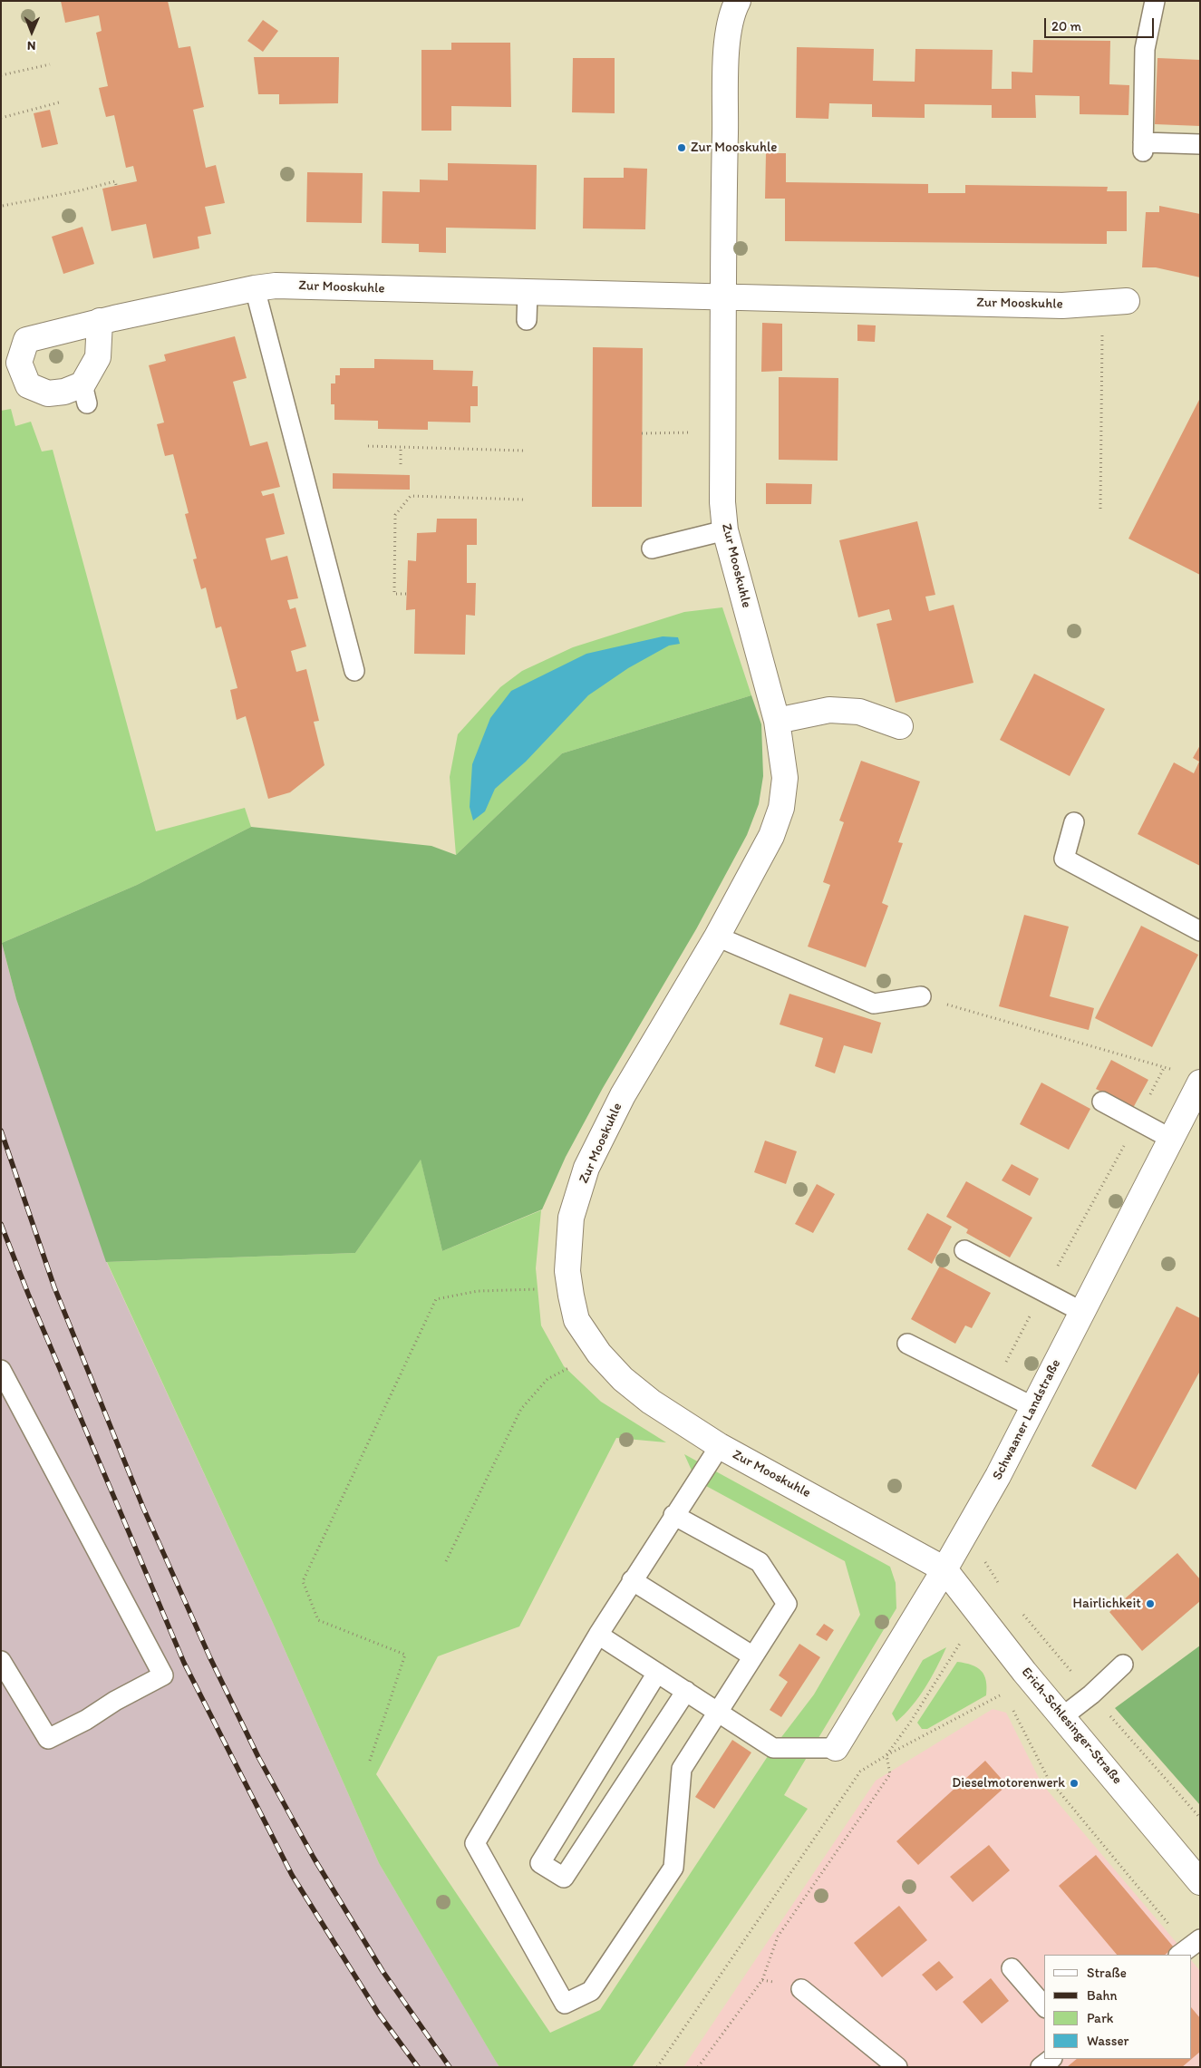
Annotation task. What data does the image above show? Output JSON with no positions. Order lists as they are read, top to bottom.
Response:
{
  "streets": {
    "street": ["Zur Mooskuhle", "Schwaaner Landstraße", "Erich-Schlesinger-Straße"]
  },
  "crossings": [
    ["Zur Mooskuhle", "Schwaaner Landstraße"],
    ["Zur Mooskuhle", "Erich-Schlesinger-Straße"],
    ["Schwaaner Landstraße", "Erich-Schlesinger-Straße"]
  ],
  "places": ["Zur Mooskuhle", "Hairlichkeit", "Dieselmotorenwerk"],
  "legend": [
    "Straße",
    "Bahn",
    "Park",
    "Wasser"
  ],
  "scale_bar": "20 m",
  "north": "bottom"
}
